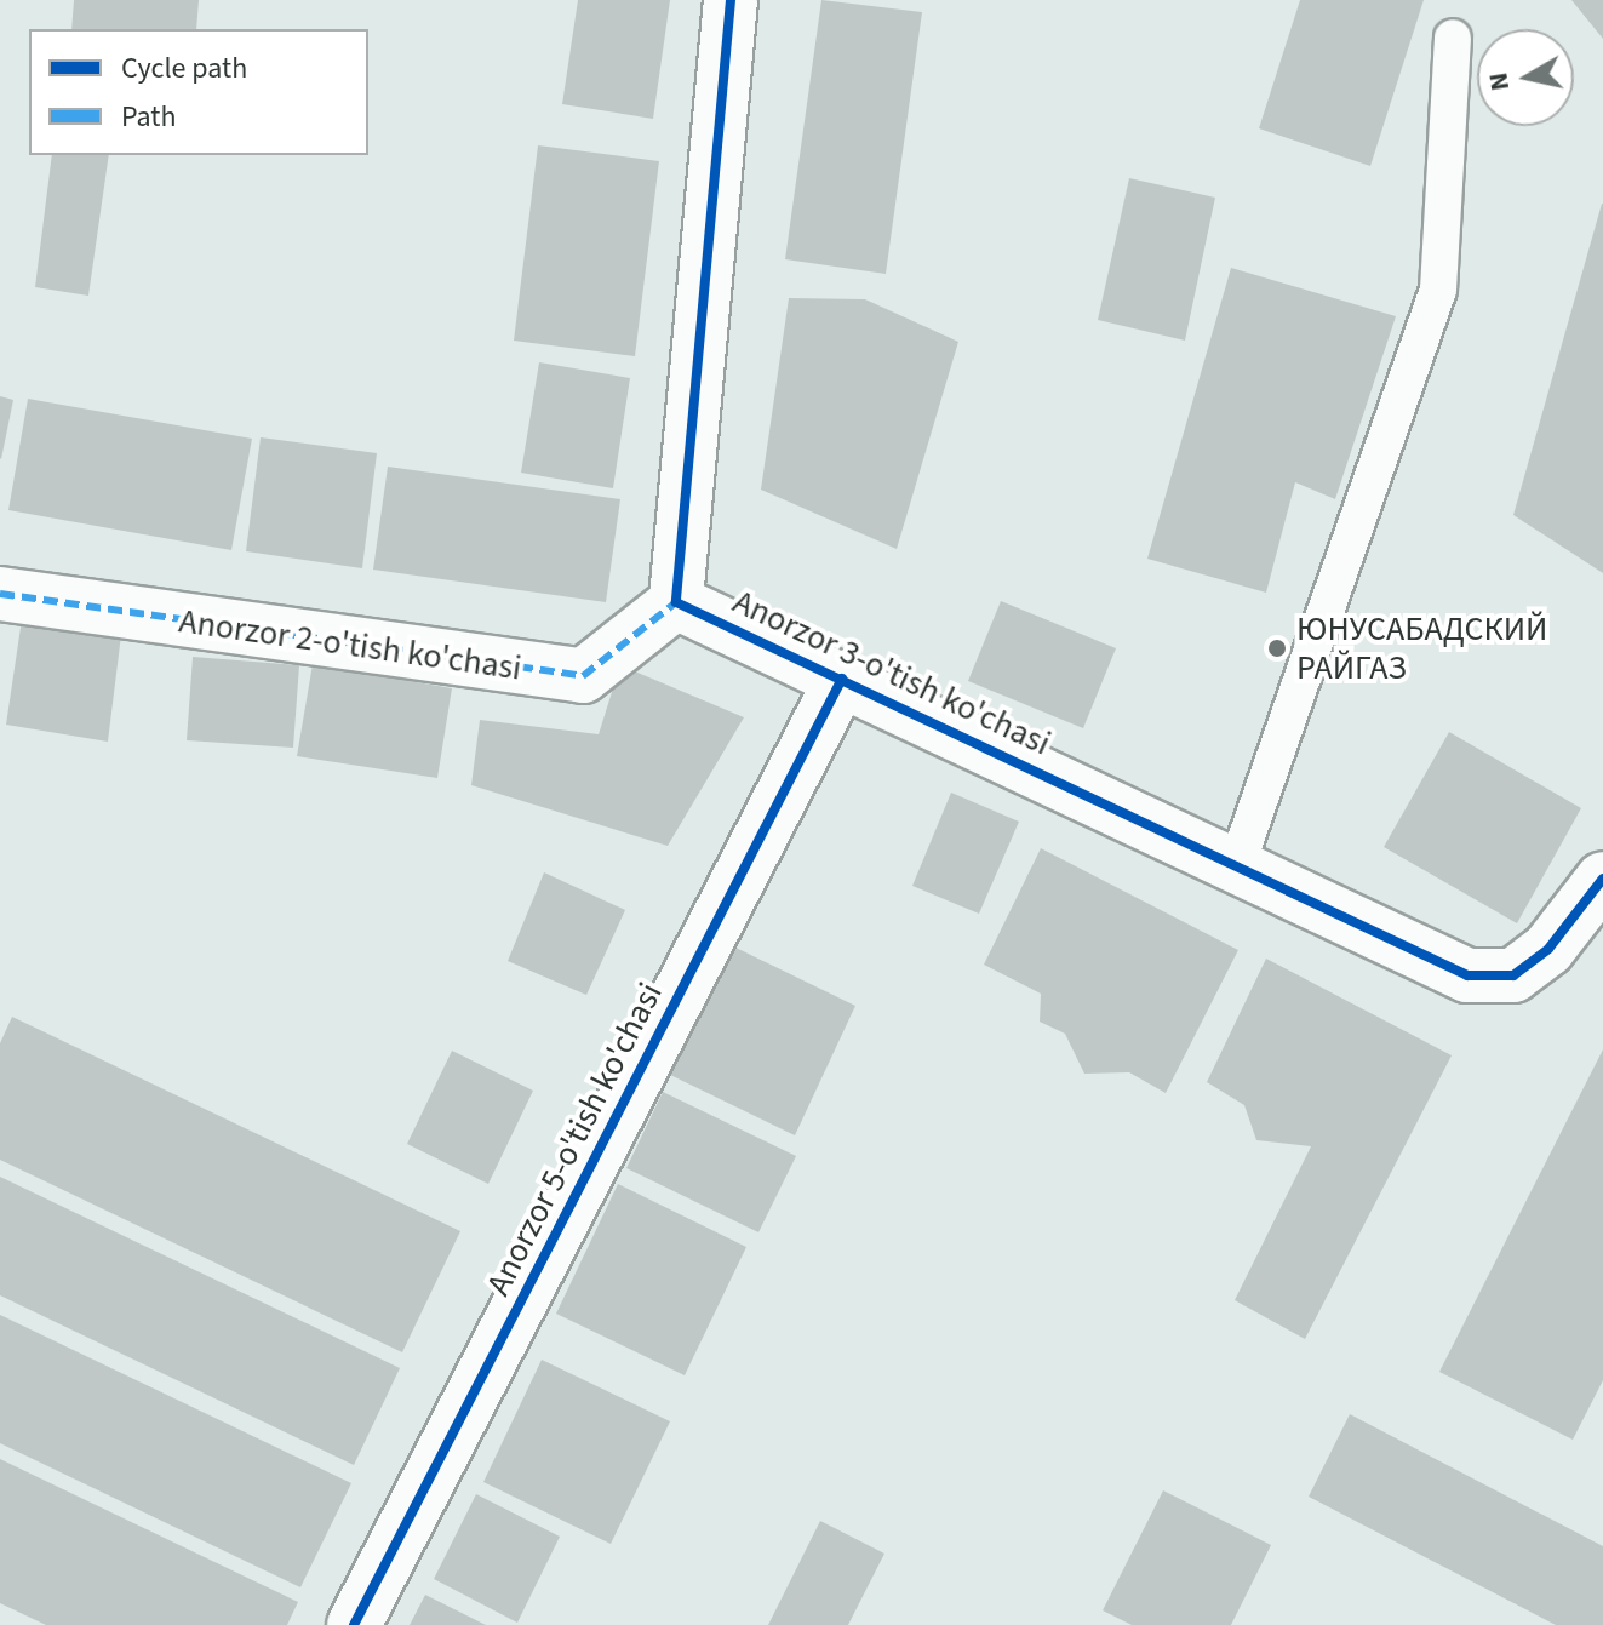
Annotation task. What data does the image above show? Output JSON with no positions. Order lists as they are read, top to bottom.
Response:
{
  "streets": {
    "street": ["Anorzor 2-o'tish ko'chasi", "Anorzor 3-o'tish ko'chasi", "Anorzor 5-o'tish ko'chasi"]
  },
  "crossings": [
    ["Anorzor 2-o'tish ko'chasi", "Anorzor 3-o'tish ko'chasi"],
    ["Anorzor 3-o'tish ko'chasi", "Anorzor 5-o'tish ko'chasi"]
  ],
  "places": ["ЮНУСАБАДСКИЙ РАЙГАЗ"],
  "legend": ["Cycle path", "Path"],
  "north": "left"
}
